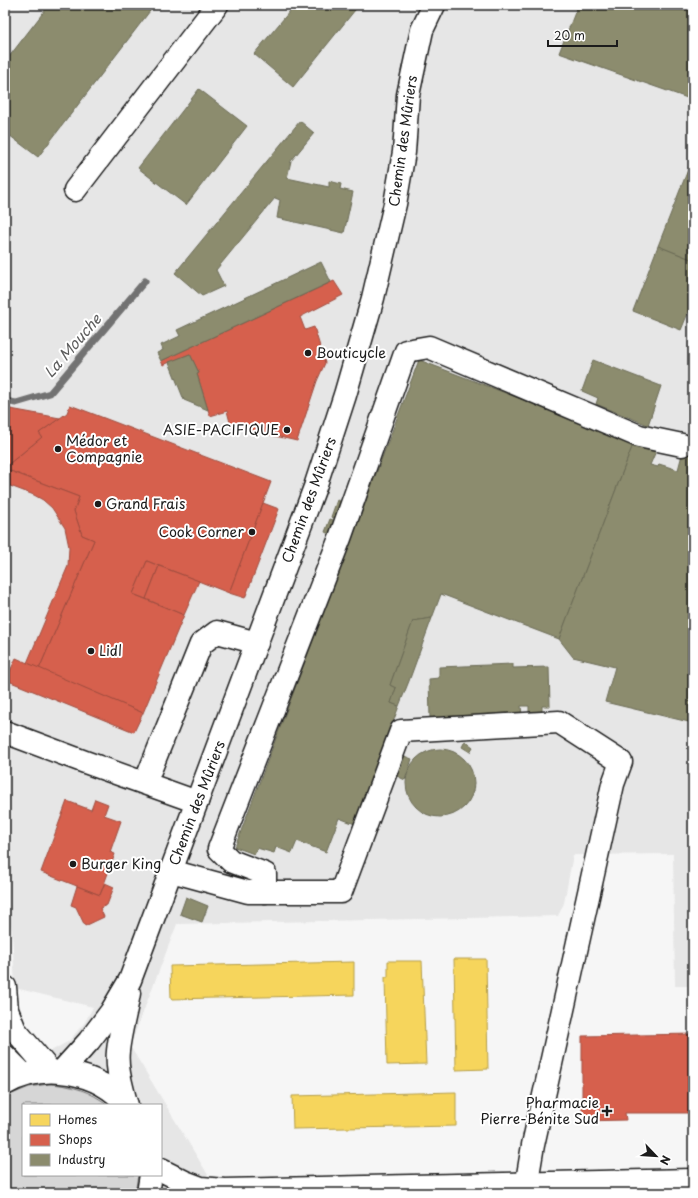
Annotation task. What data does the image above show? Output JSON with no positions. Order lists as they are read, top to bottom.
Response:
{
  "streets": {
    "main road": ["Chemin des Mûriers"]
  },
  "water": ["La Mouche"],
  "places": {
    "other": [
      "Bouticycle",
      "ASIE-PACIFIQUE",
      "Médor et Compagnie",
      "Grand Frais",
      "Cook Corner",
      "Lidl",
      "Burger King"
    ],
    "health": ["Pharmacie Pierre-Bénite Sud"]
  },
  "legend": ["Homes", "Shops", "Industry"],
  "scale_bar": "20 m",
  "north": "bottom right"
}
